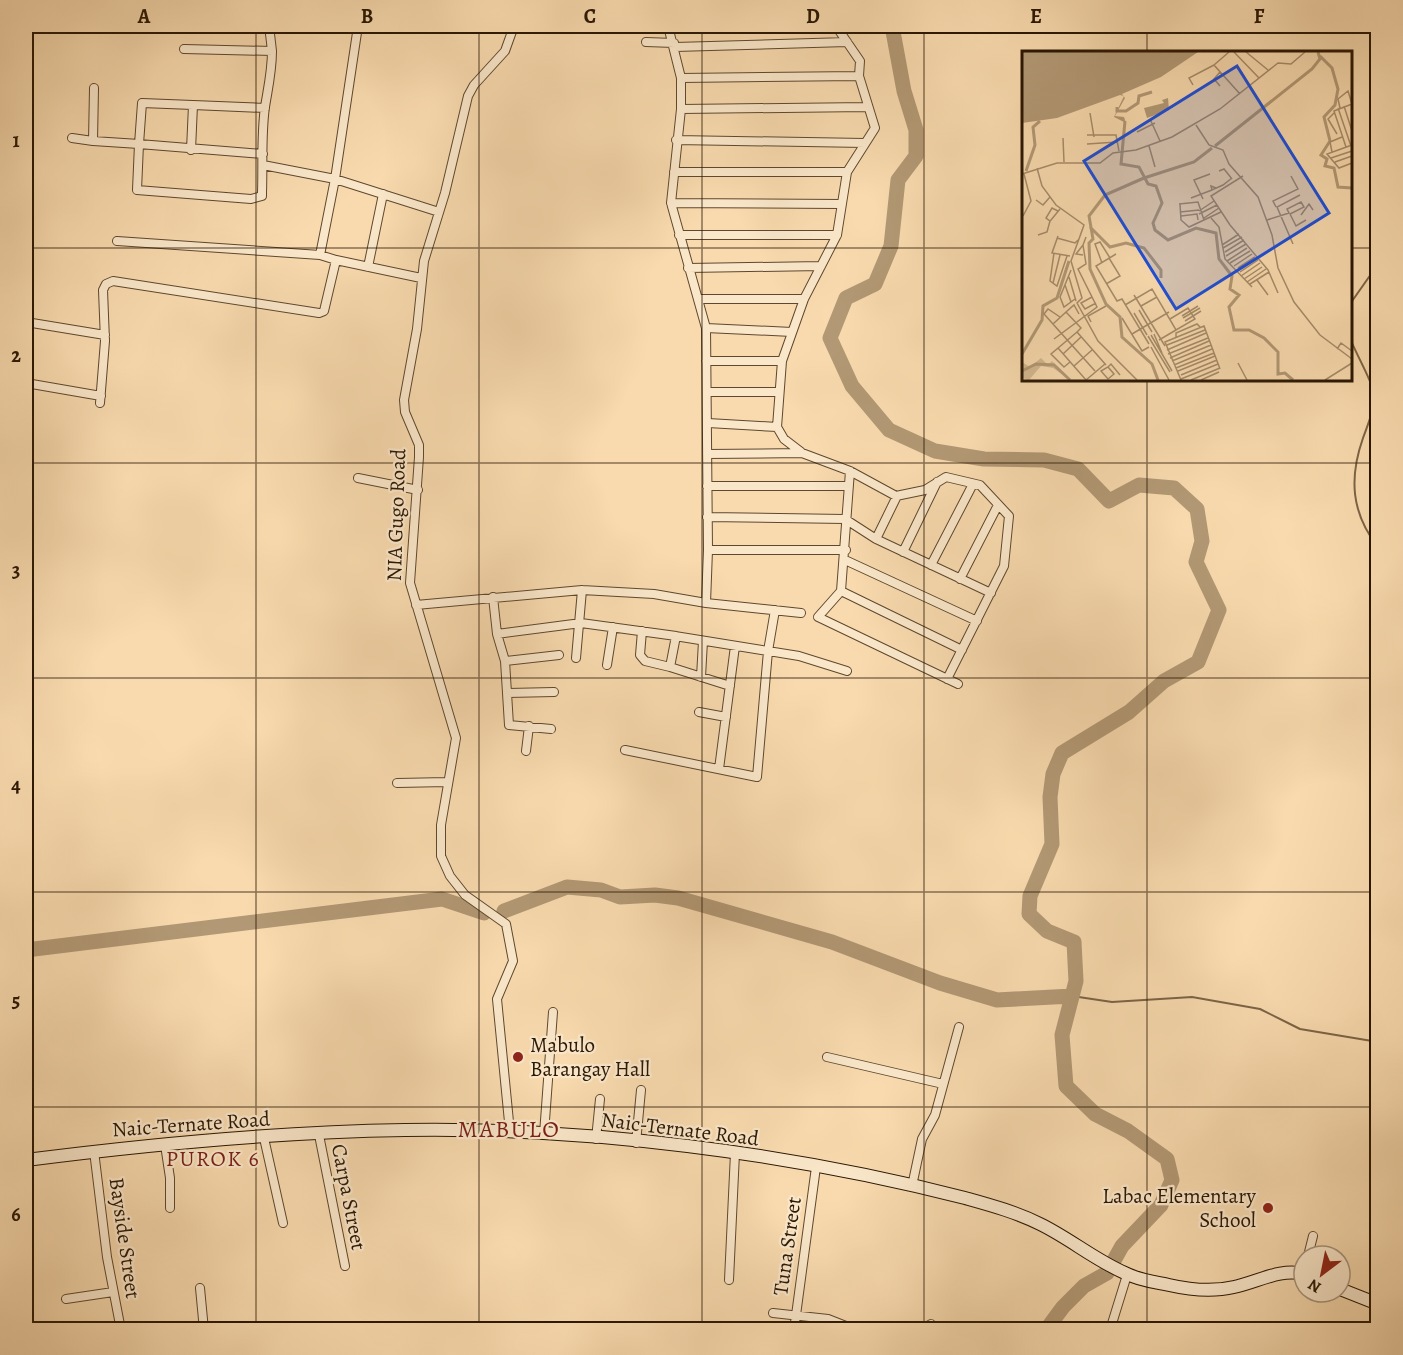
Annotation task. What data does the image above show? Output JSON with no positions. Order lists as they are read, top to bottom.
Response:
{
  "streets": {
    "main road": ["Naic-Ternate Road"],
    "street": [
      "NIA Gugo Road",
      "Carpa Street",
      "Bayside Street",
      "Tuna Street"
    ]
  },
  "crossings": [
    ["NIA Gugo Road", "Naic-Ternate Road"],
    ["Naic-Ternate Road", "Carpa Street"],
    ["Naic-Ternate Road", "Bayside Street"],
    ["Naic-Ternate Road", "Tuna Street"]
  ],
  "districts": ["MABULO", "PUROK 6"],
  "places": ["Mabulo Barangay Hall", "Labac Elementary School"],
  "north": "bottom left",
  "grid": {
    "columns": [
      "A",
      "B",
      "C",
      "D",
      "E",
      "F"
    ],
    "rows": [
      "1",
      "2",
      "3",
      "4",
      "5",
      "6"
    ]
  }
}
